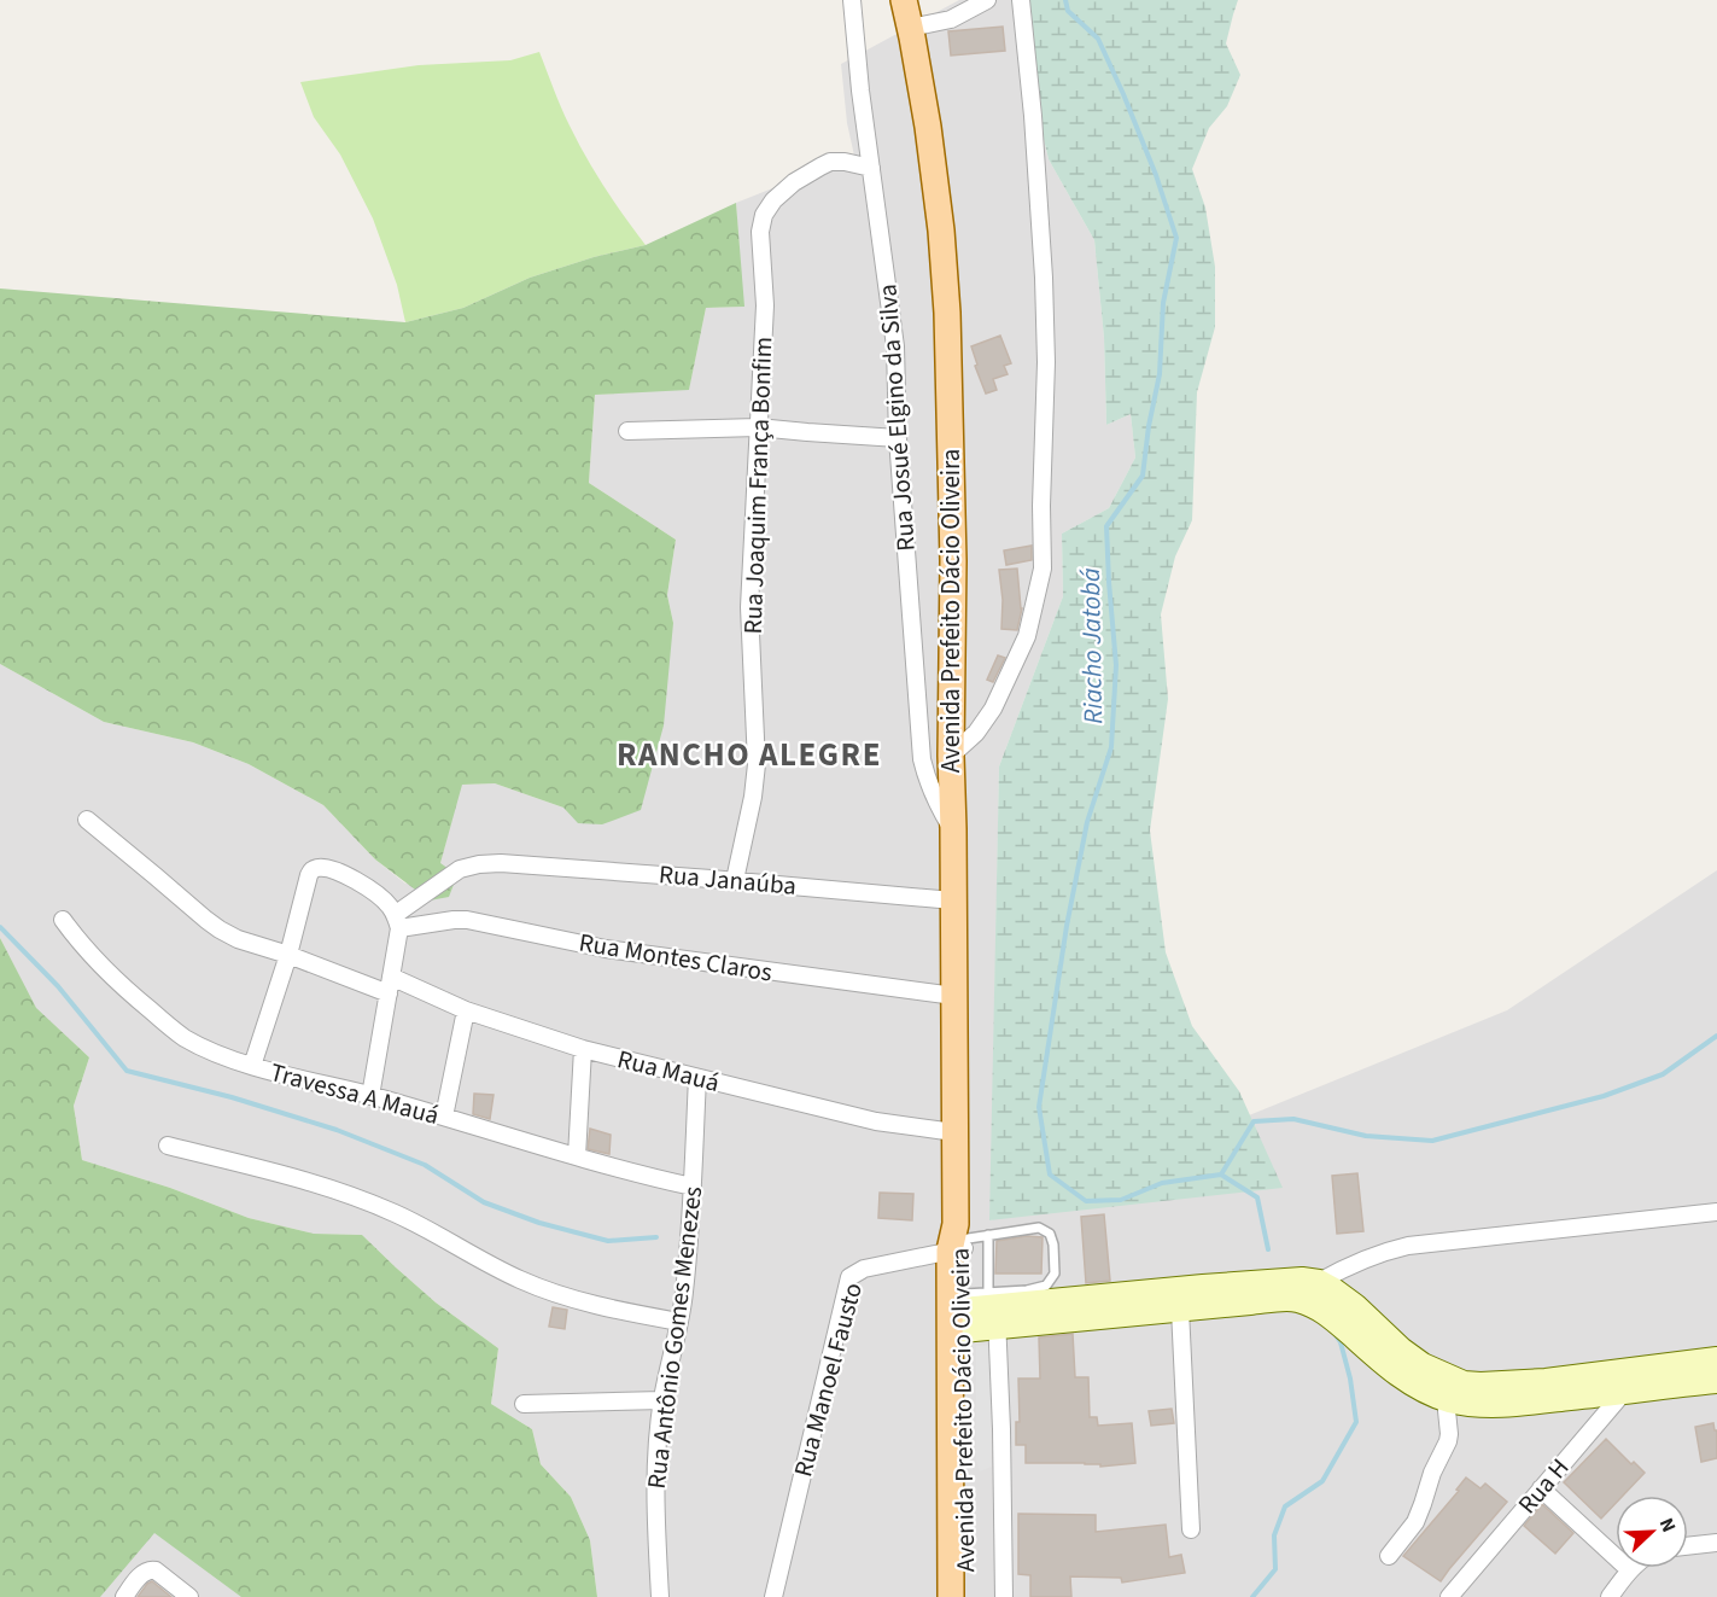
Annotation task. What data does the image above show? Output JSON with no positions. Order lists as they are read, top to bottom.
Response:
{
  "streets": {
    "main road": ["Avenida Prefeito Dácio Oliveira"],
    "street": [
      "Rua Josué Elgino da Silva",
      "Rua Joaquim França Bonfim",
      "Rua Janaúba",
      "Rua Montes Claros",
      "Rua Mauá",
      "Travessa A Mauá",
      "Rua Antônio Gomes Menezes",
      "Rua Manoel Fausto",
      "Rua H"
    ]
  },
  "crossings": [
    ["Rua Josué Elgino da Silva", "Rua Joaquim França Bonfim"],
    ["Rua Josué Elgino da Silva", "Avenida Prefeito Dácio Oliveira"],
    ["Rua Joaquim França Bonfim", "Rua Janaúba"],
    ["Avenida Prefeito Dácio Oliveira", "Rua Janaúba"],
    ["Avenida Prefeito Dácio Oliveira", "Rua Montes Claros"],
    ["Avenida Prefeito Dácio Oliveira", "Rua Mauá"],
    ["Avenida Prefeito Dácio Oliveira", "Rua Manoel Fausto"],
    ["Rua Janaúba", "Rua Montes Claros"],
    ["Rua Mauá", "Rua Antônio Gomes Menezes"],
    ["Travessa A Mauá", "Rua Antônio Gomes Menezes"]
  ],
  "districts": ["RANCHO ALEGRE"],
  "water": ["Riacho Jatobá"],
  "north": "top right"
}
